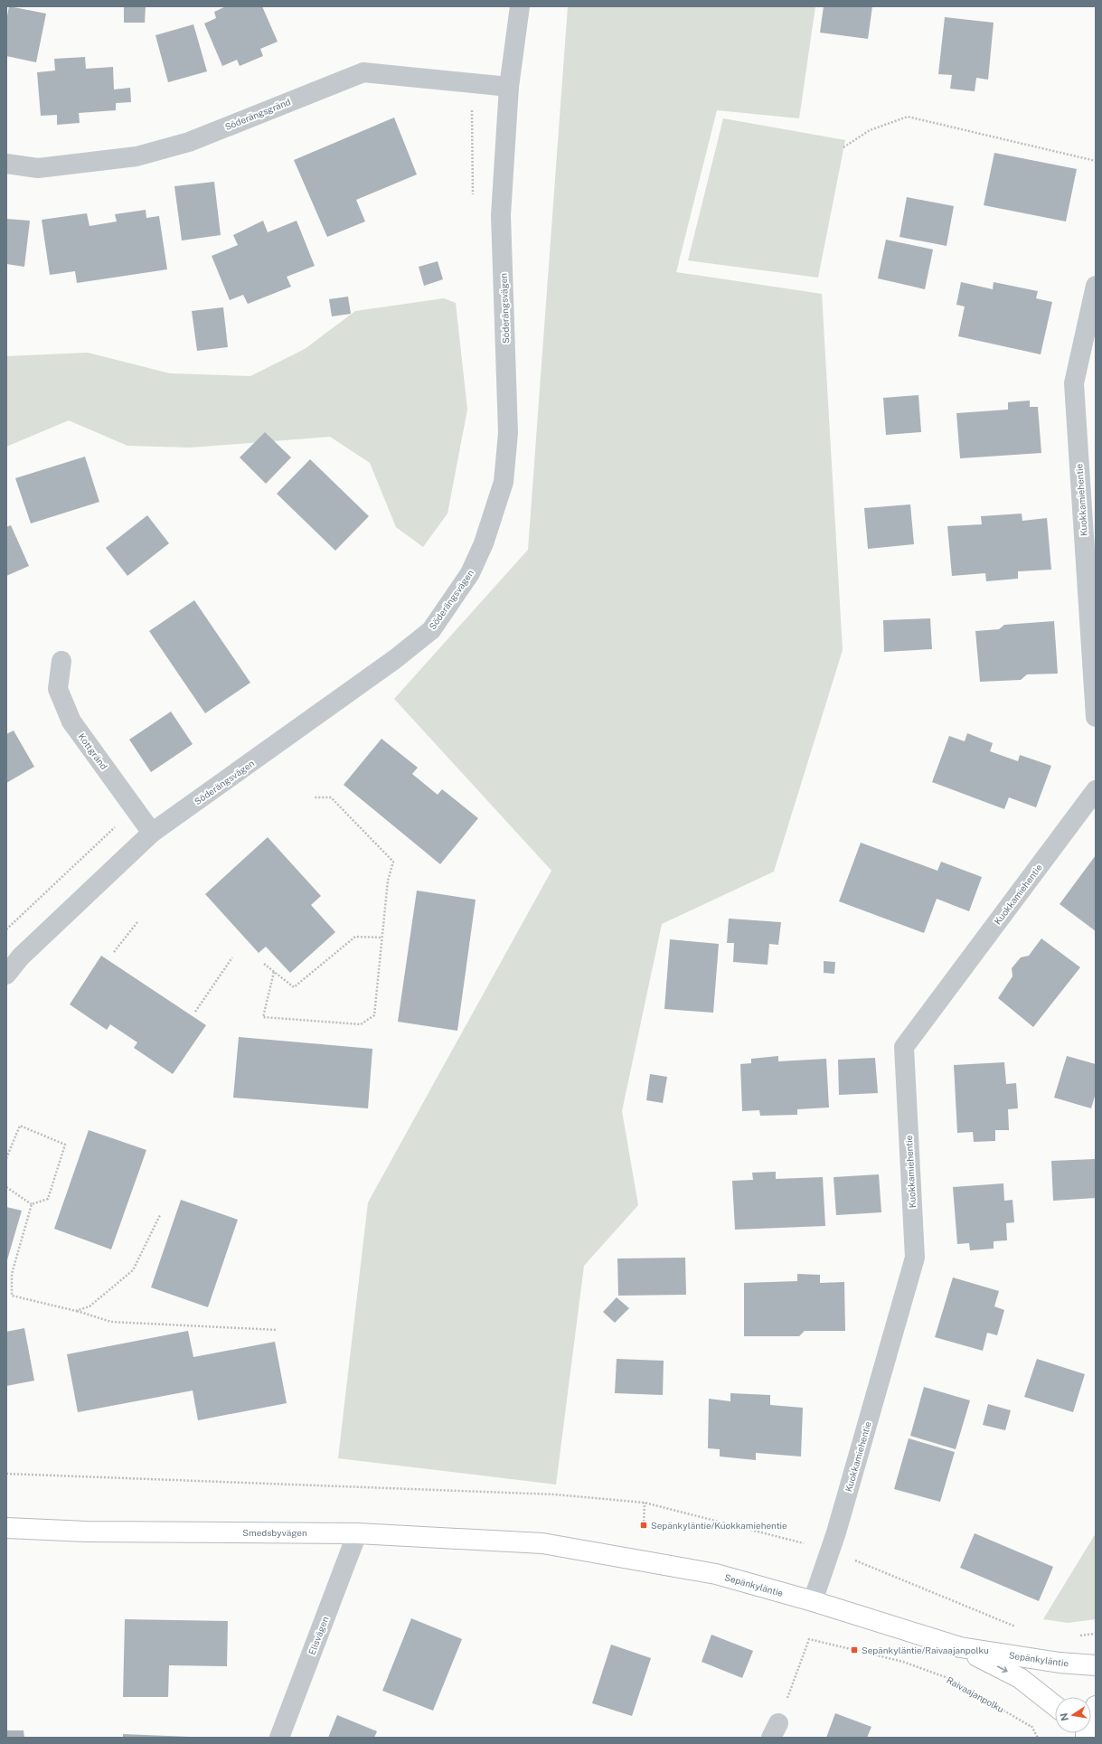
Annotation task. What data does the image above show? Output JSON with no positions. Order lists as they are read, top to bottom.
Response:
{
  "streets": {
    "main road": ["Smedsbyvägen", "Sepänkyläntie"],
    "street": [
      "Söderängsgränd",
      "Söderängsvägen",
      "Kuokkamiehentie",
      "Kottgränd",
      "Elisvägen"
    ],
    "path": ["Raivaajanpolku"]
  },
  "crossings": [
    ["Söderängsgränd", "Söderängsvägen"],
    ["Söderängsvägen", "Kottgränd"],
    ["Kuokkamiehentie", "Sepänkyläntie"],
    ["Smedsbyvägen", "Sepänkyläntie"],
    ["Smedsbyvägen", "Elisvägen"]
  ],
  "places": {
    "transit": ["Sepänkyläntie/Kuokkamiehentie", "Sepänkyläntie/Raivaajanpolku"]
  },
  "north": "left"
}
